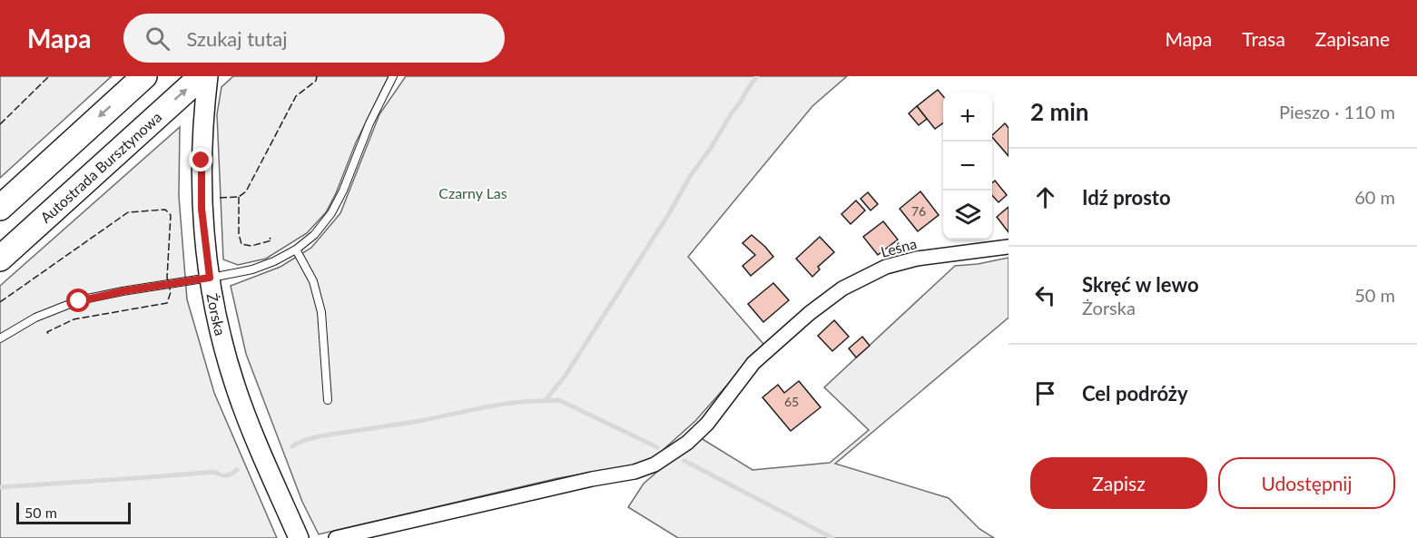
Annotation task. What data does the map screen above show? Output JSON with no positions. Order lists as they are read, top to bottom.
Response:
{
  "streets": {
    "highway": ["Autostrada Bursztynowa"],
    "main road": ["Żorska"],
    "street": ["Leśna"]
  },
  "parks": ["Czarny Las"],
  "house_numbers": ["76", "65"],
  "scale_bar": "50 m",
  "page": {
    "header": "Mapa",
    "search": "Szukaj tutaj",
    "nav": ["Mapa", "Trasa", "Zapisane"],
    "heading": ["2 min", "Pieszo · 110 m"],
    "map_buttons": ["+", "−"],
    "list": [
      ["Idź prosto", "60 m"],
      ["Skręć w lewo", "Żorska", "50 m"],
      "Cel podróży"
    ],
    "buttons": ["Zapisz", "Udostępnij"],
    "scale": "50 m"
  }
}
